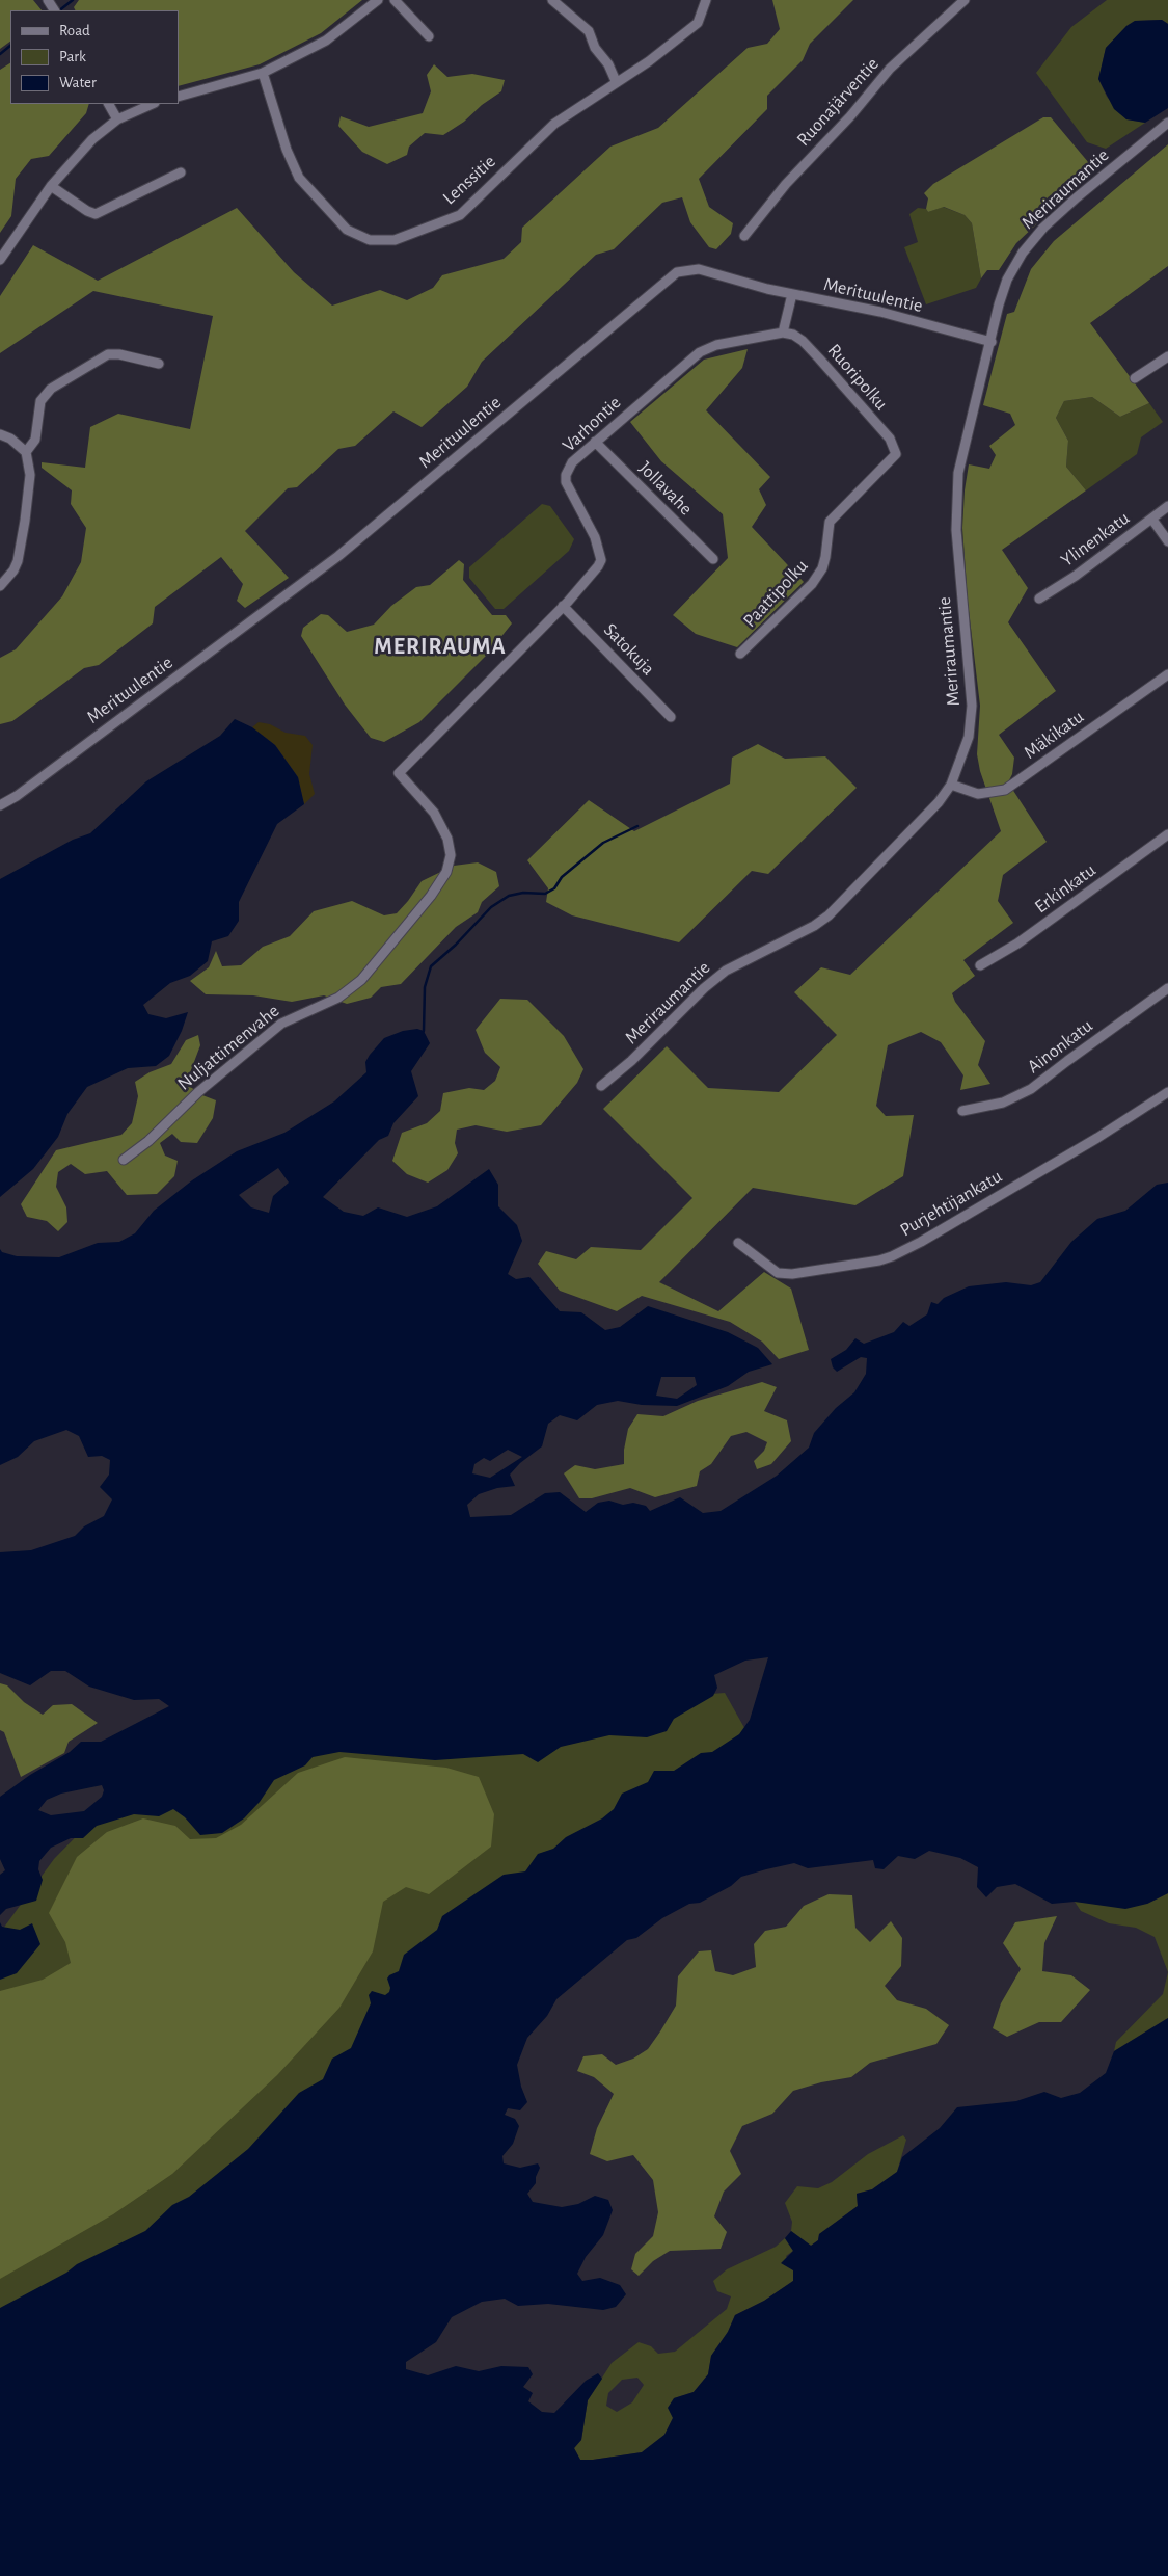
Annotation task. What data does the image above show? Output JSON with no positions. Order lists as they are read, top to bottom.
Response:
{
  "streets": {
    "street": [
      "Ruonajärventie",
      "Lenssitie",
      "Meriraumantie",
      "Merituulentie",
      "Ruoripolku",
      "Varhontie",
      "Jollavahe",
      "Ylinenkatu",
      "Paattipolku",
      "Satokuja",
      "Mäkikatu",
      "Erkinkatu",
      "Ainonkatu",
      "Nuljattimenvahe",
      "Purjehtijankatu"
    ]
  },
  "crossings": [
    ["Meriraumantie", "Merituulentie"],
    ["Meriraumantie", "Mäkikatu"],
    ["Ruoripolku", "Varhontie"],
    ["Ruoripolku", "Paattipolku"],
    ["Varhontie", "Jollavahe"],
    ["Varhontie", "Satokuja"],
    ["Varhontie", "Nuljattimenvahe"]
  ],
  "districts": ["MERIRAUMA"],
  "legend": ["Road", "Park", "Water"]
}
